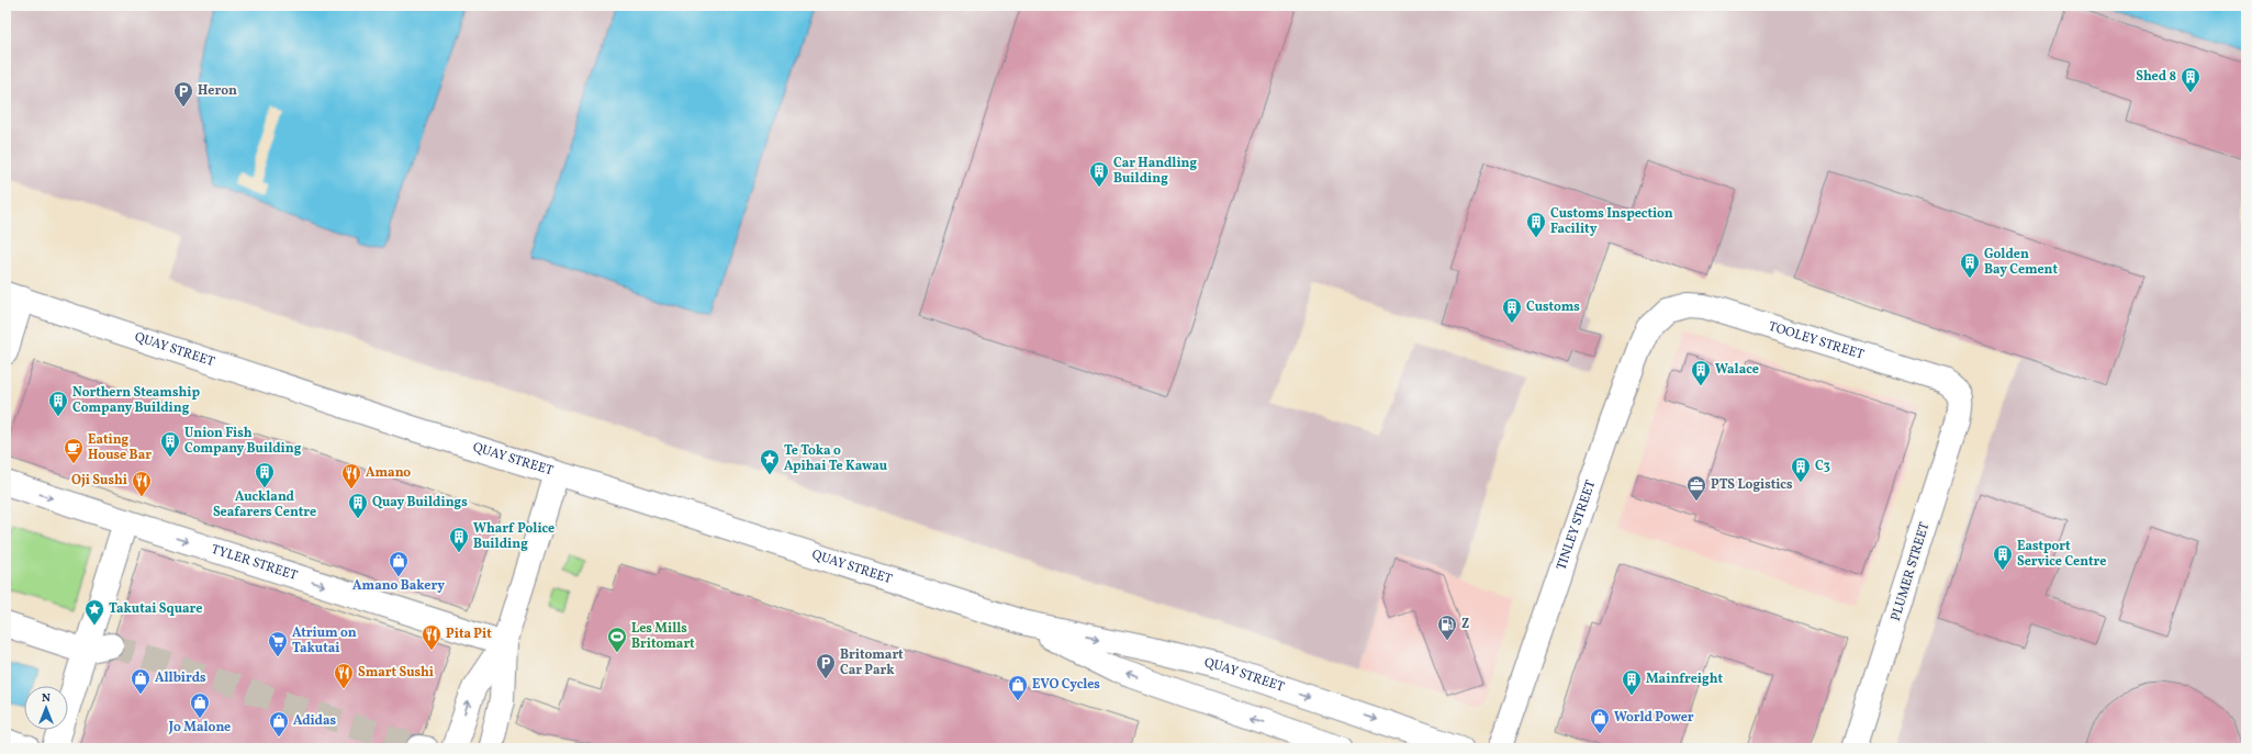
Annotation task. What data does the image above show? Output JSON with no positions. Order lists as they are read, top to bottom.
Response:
{
  "streets": {
    "street": [
      "TOOLEY STREET",
      "QUAY STREET",
      "TINLEY STREET",
      "TYLER STREET",
      "PLUMER STREET"
    ]
  },
  "crossings": [
    ["TOOLEY STREET", "TINLEY STREET"],
    ["TOOLEY STREET", "PLUMER STREET"]
  ],
  "one_way": ["TYLER STREET"],
  "places": {
    "building": [
      "Shed 8",
      "Car Handling Building",
      "Customs Inspection Facility",
      "Golden Bay Cement",
      "Customs",
      "Walace",
      "Northern Steamship Company Building",
      "Union Fish Company Building",
      "C3",
      "Auckland Seafarers Centre",
      "Quay Buildings",
      "Wharf Police Building",
      "Eastport Service Centre",
      "Mainfreight"
    ],
    "parking": ["Heron", "Britomart Car Park"],
    "cafe": ["Eating House Bar"],
    "place": ["Te Toka o Apihai Te Kawau", "Takutai Square"],
    "restaurant": [
      "Amano",
      "Oji Sushi",
      "Pita Pit",
      "Smart Sushi"
    ],
    "office": ["PTS Logistics"],
    "shop": [
      "Amano Bakery",
      "Allbirds",
      "EVO Cycles",
      "Jo Malone",
      "World Power",
      "Adidas"
    ],
    "fuel station": ["Z"],
    "sports": ["Les Mills Britomart"],
    "supermarket": ["Atrium on Takutai"]
  },
  "north": "top"
}
